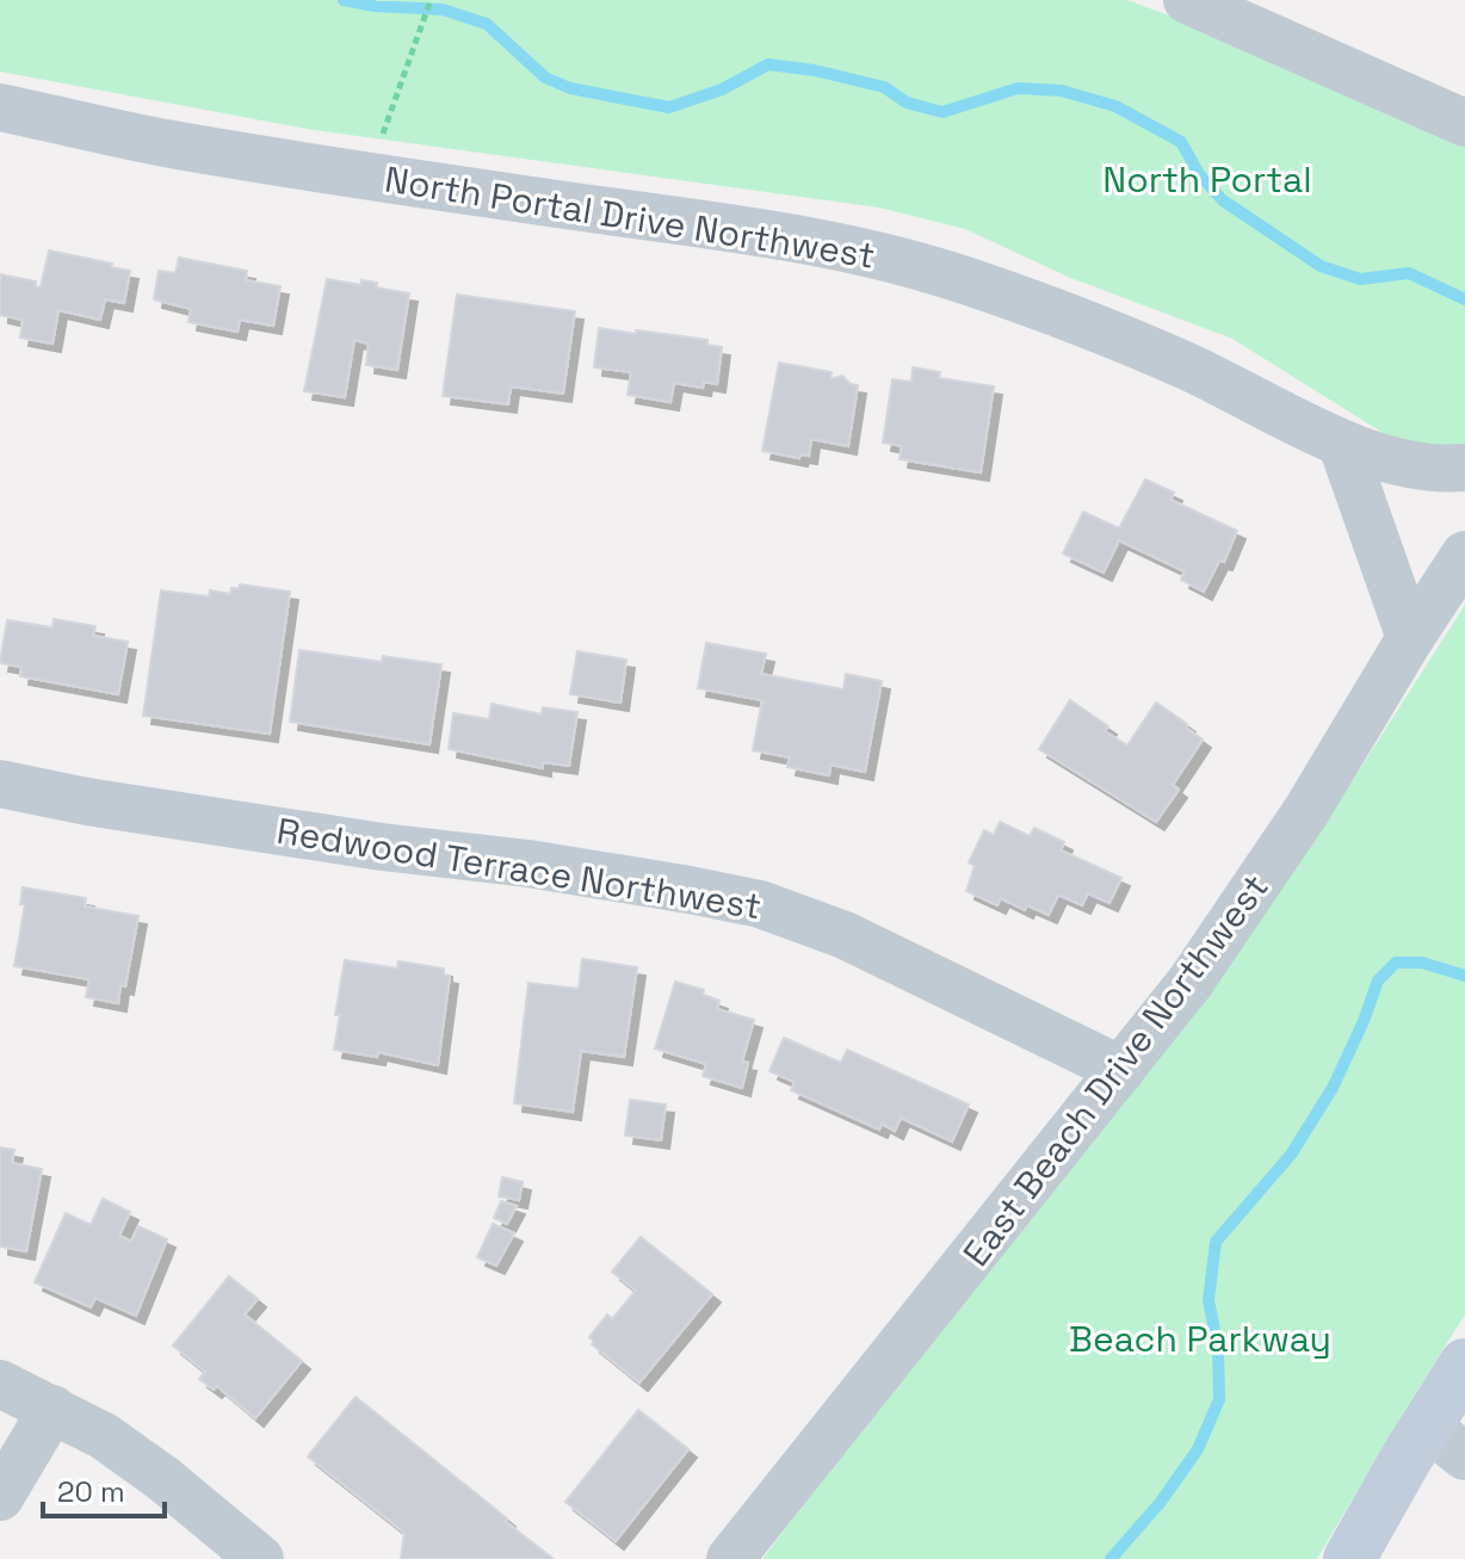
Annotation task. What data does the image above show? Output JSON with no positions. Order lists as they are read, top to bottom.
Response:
{
  "streets": {
    "street": ["North Portal Drive Northwest", "Redwood Terrace Northwest", "East Beach Drive Northwest"]
  },
  "crossings": [
    ["Redwood Terrace Northwest", "East Beach Drive Northwest"]
  ],
  "parks": ["North Portal", "Beach Parkway"],
  "scale_bar": "20 m"
}
